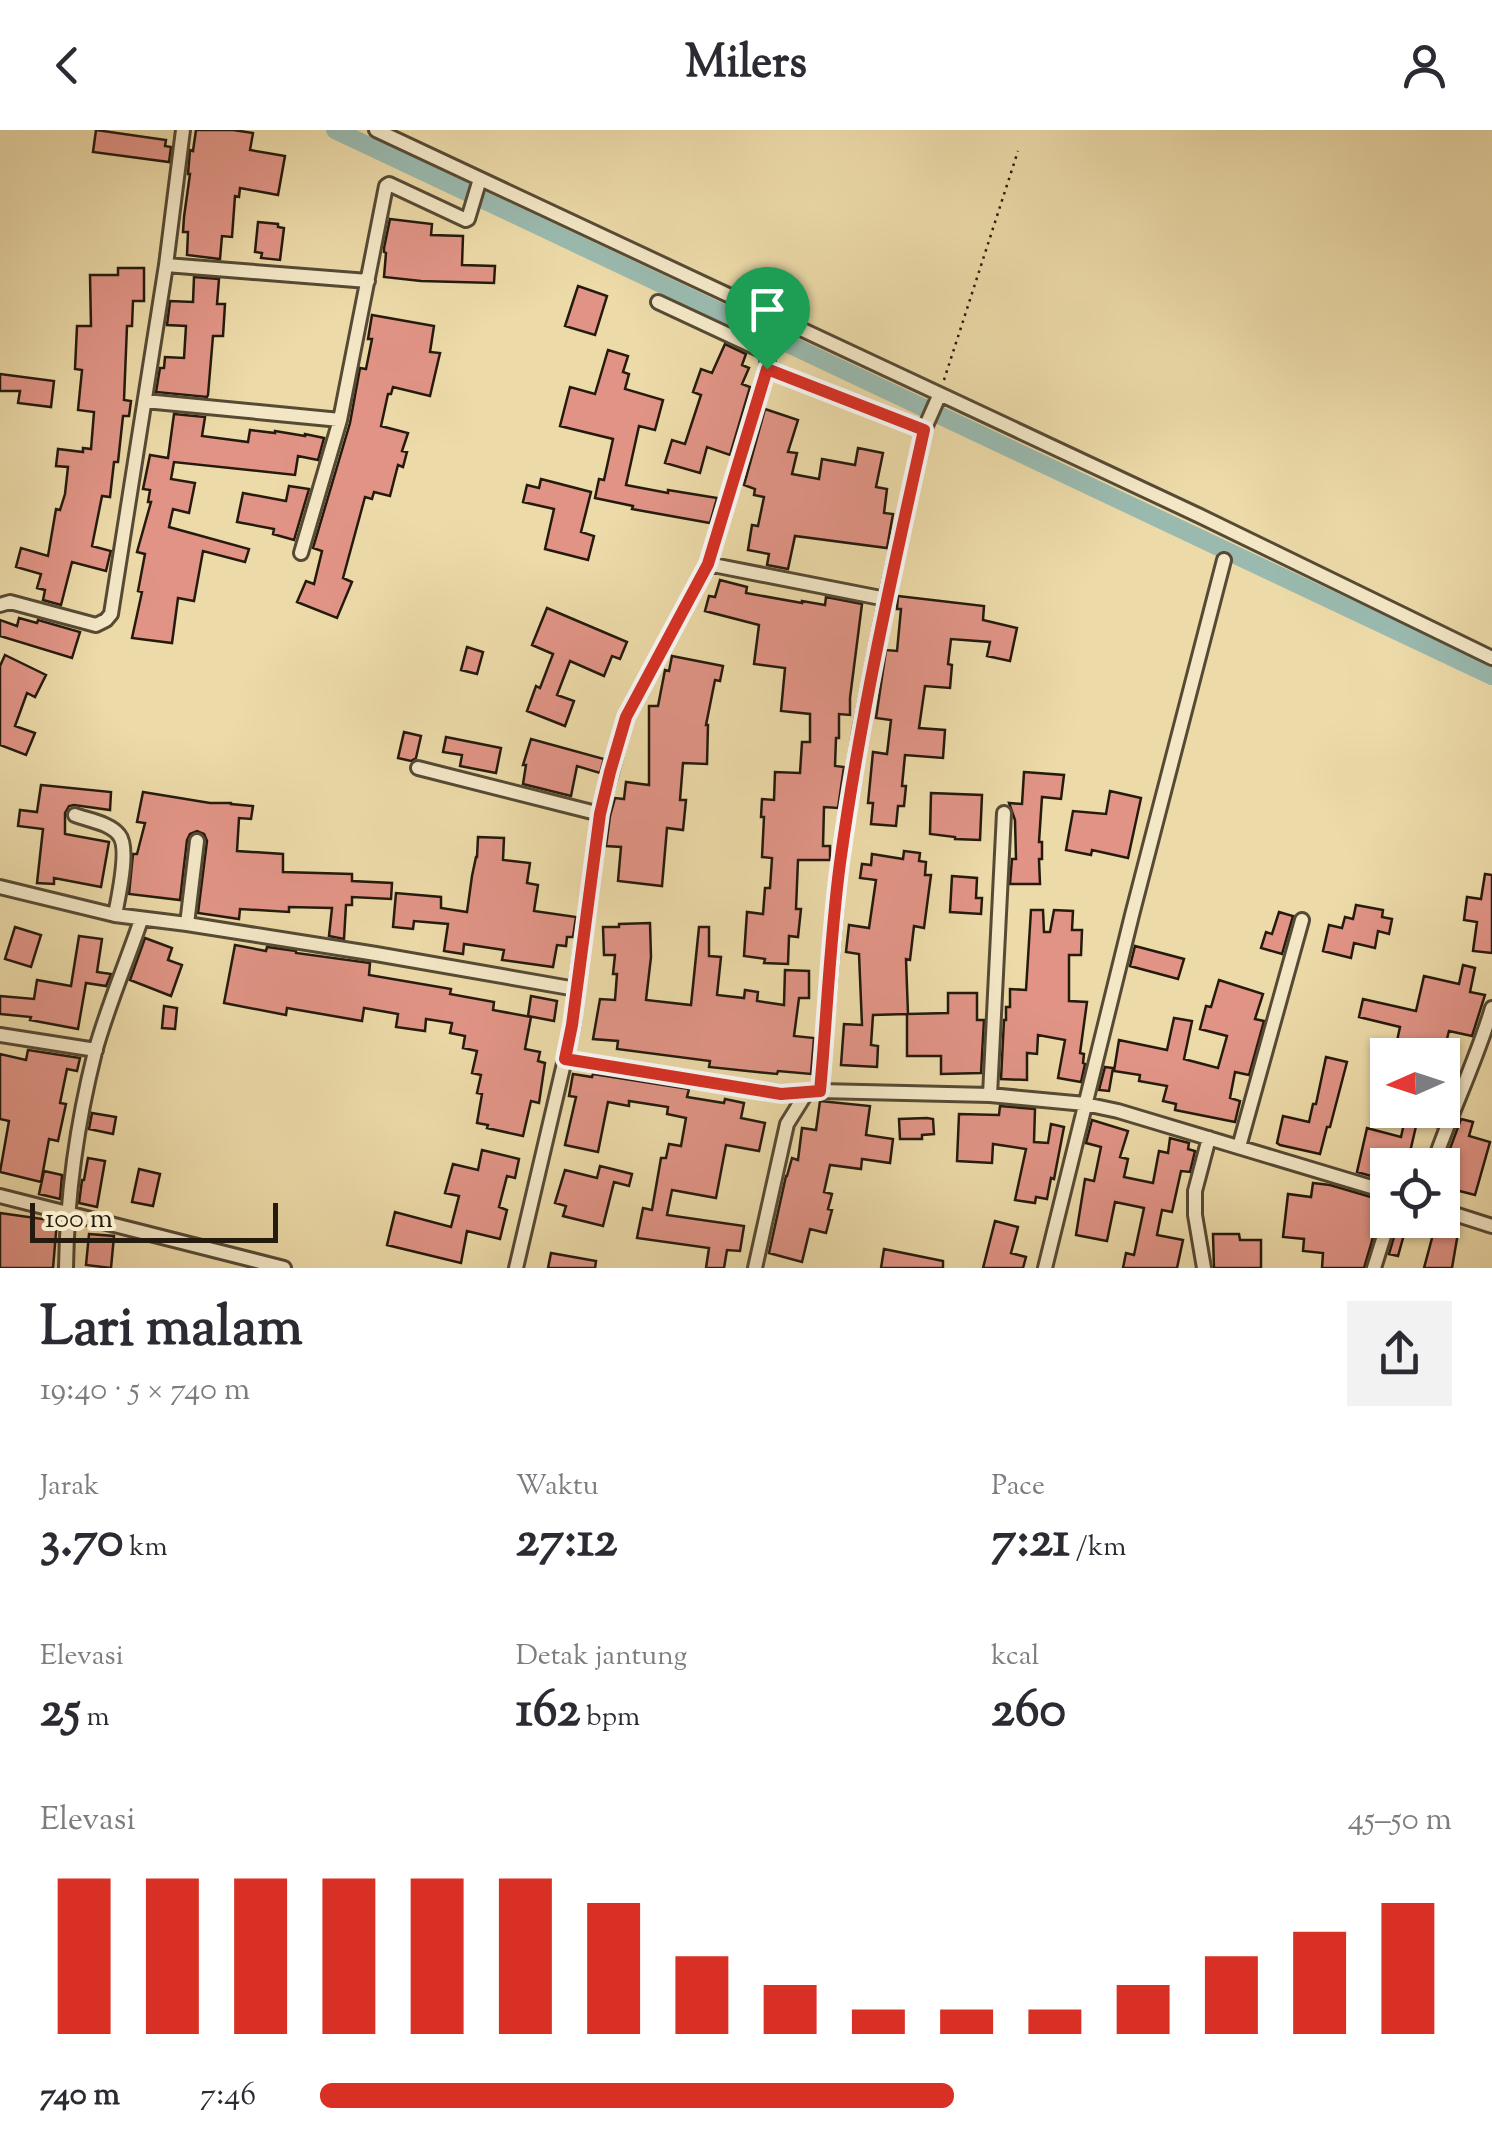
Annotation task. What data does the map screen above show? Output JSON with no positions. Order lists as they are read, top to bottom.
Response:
{
  "scale_bar": "100 m",
  "north": "left",
  "page": {
    "header": "Milers",
    "scale": "100 m",
    "heading": ["Lari malam", "19:40 · 5 × 740 m"],
    "stats": [
      ["Jarak", "3.70 km"],
      ["Waktu", "27:12"],
      ["Pace", "7:21 /km"],
      ["Elevasi", "25 m"],
      ["Detak jantung", "162 bpm"],
      ["kcal", "260"]
    ],
    "chart": ["Elevasi", "45–50 m"],
    "list": [
      {
        "name": "740 m",
        "note": "7:46"
      }
    ]
  }
}
